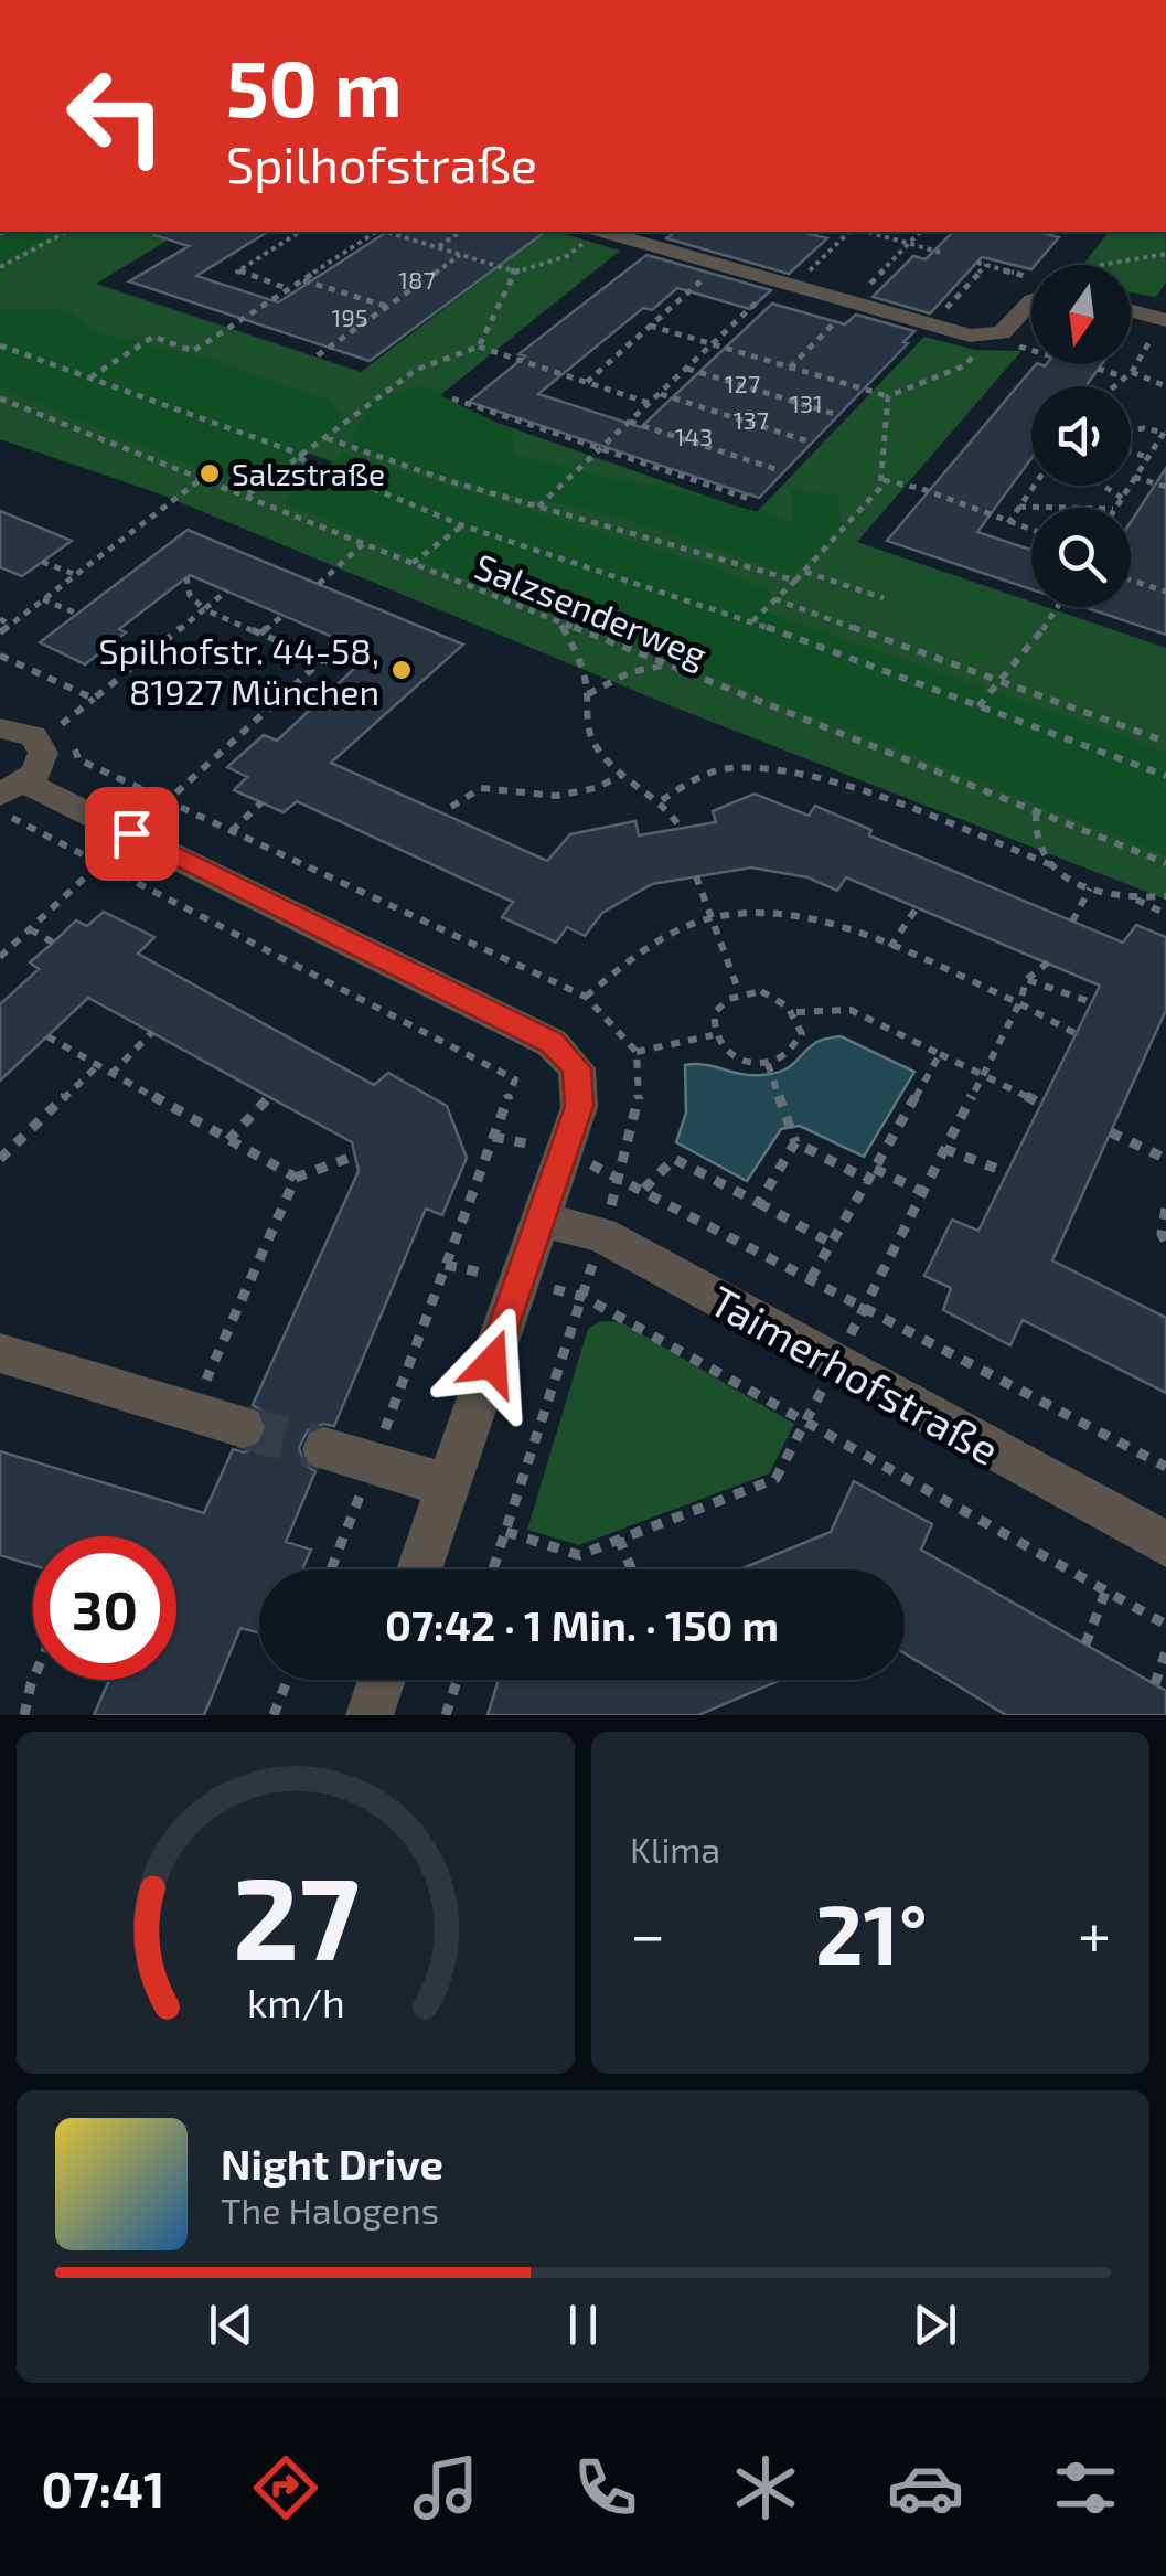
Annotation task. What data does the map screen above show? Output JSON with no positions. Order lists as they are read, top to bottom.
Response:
{
  "streets": {
    "street": ["Taimerhofstraße"],
    "path": ["Salzsenderweg"]
  },
  "places": ["Salzstraße", "Spilhofstr. 44-58, 81927 München"],
  "house_numbers": [
    "187",
    "195",
    "127",
    "131",
    "137",
    "143"
  ],
  "north": "bottom",
  "page": {
    "turn": ["50 m", "Spilhofstraße"],
    "limit": "30",
    "trip": "07:42 · 1 Min. · 150 m",
    "tile": "Klima",
    "heat": ["−", "21°", "+"],
    "song": ["Night Drive", "The Halogens"],
    "tabs": "07:41",
    "gauge": ["27", "km/h"]
  }
}
